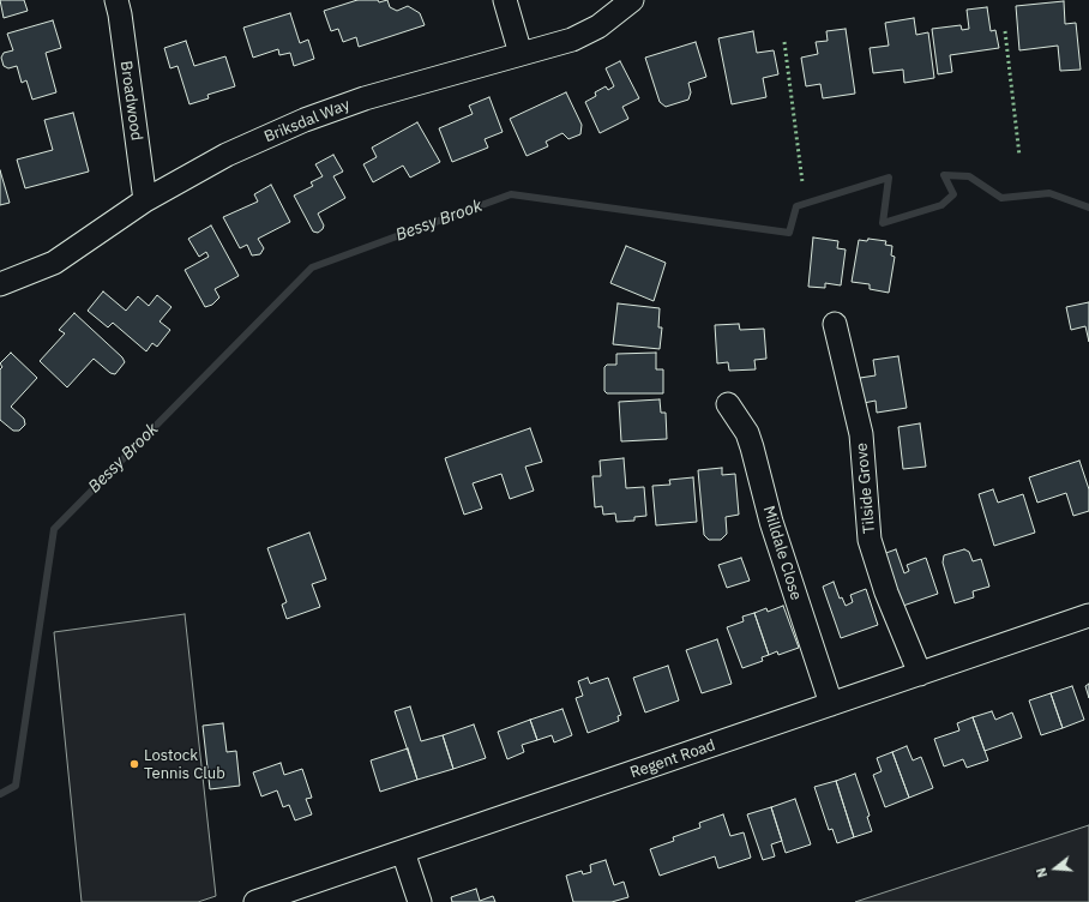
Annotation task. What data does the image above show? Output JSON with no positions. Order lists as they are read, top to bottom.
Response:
{
  "streets": {
    "street": [
      "Broadwood",
      "Briksdal Way",
      "Tilside Grove",
      "Milldale Close",
      "Regent Road"
    ]
  },
  "crossings": [
    ["Broadwood", "Briksdal Way"],
    ["Tilside Grove", "Regent Road"],
    ["Milldale Close", "Regent Road"]
  ],
  "water": ["Bessy Brook"],
  "places": ["Lostock Tennis Club"],
  "north": "left"
}
